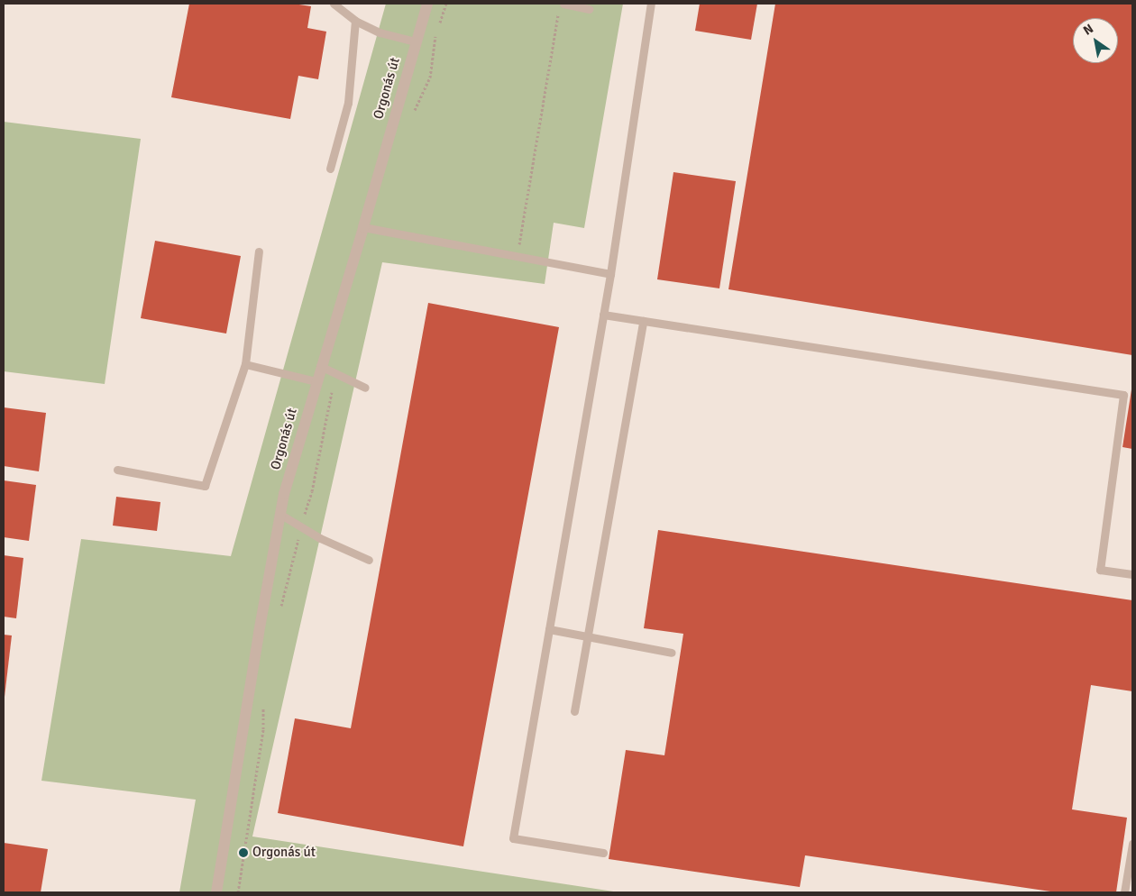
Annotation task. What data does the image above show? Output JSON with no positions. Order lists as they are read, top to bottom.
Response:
{
  "streets": {
    "street": ["Orgonás út"]
  },
  "places": ["Orgonás út"],
  "north": "top left"
}
